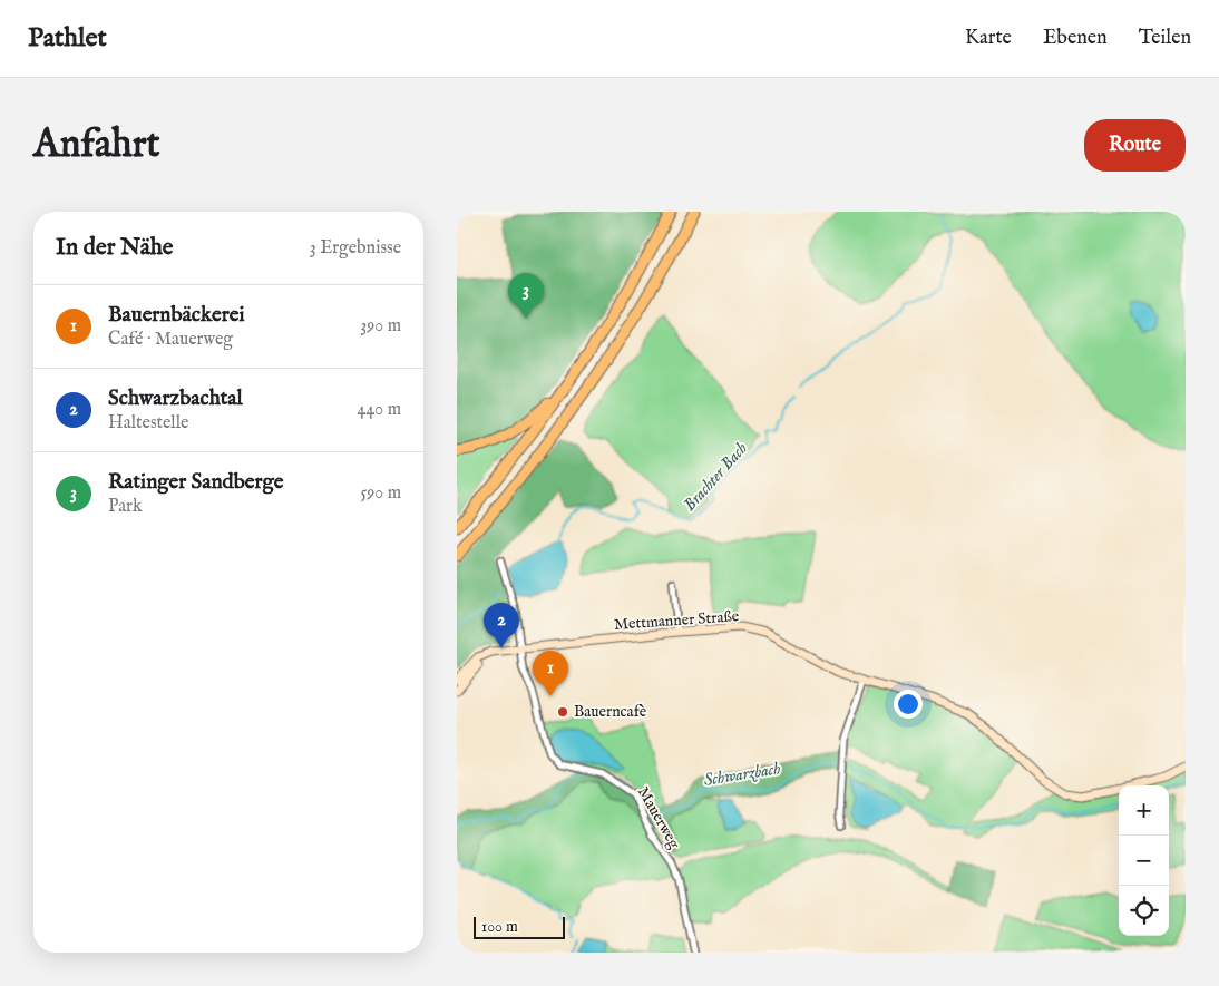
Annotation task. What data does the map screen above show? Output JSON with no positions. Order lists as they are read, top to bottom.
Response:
{
  "streets": {
    "main road": ["Mettmanner Straße"],
    "street": ["Mauerweg"]
  },
  "crossings": [
    ["Mettmanner Straße", "Mauerweg"]
  ],
  "water": ["Brachter Bach", "Schwarzbach"],
  "places": ["Bauerncafè"],
  "scale_bar": "100 m",
  "page": {
    "header": "Pathlet",
    "nav": ["Karte", "Ebenen", "Teilen"],
    "buttons": "Route",
    "title": "Anfahrt",
    "heading": ["In der Nähe", "3 Ergebnisse"],
    "pins": ["3", "2", "1"],
    "list": [
      {
        "mark": "1",
        "name": "Bauernbäckerei",
        "note": "Café · Mauerweg",
        "value": "390 m"
      },
      {
        "mark": "2",
        "name": "Schwarzbachtal",
        "note": "Haltestelle",
        "value": "440 m"
      },
      {
        "mark": "3",
        "name": "Ratinger Sandberge",
        "note": "Park",
        "value": "590 m"
      }
    ],
    "map_buttons": ["+", "−"],
    "scale": "100 m"
  }
}
